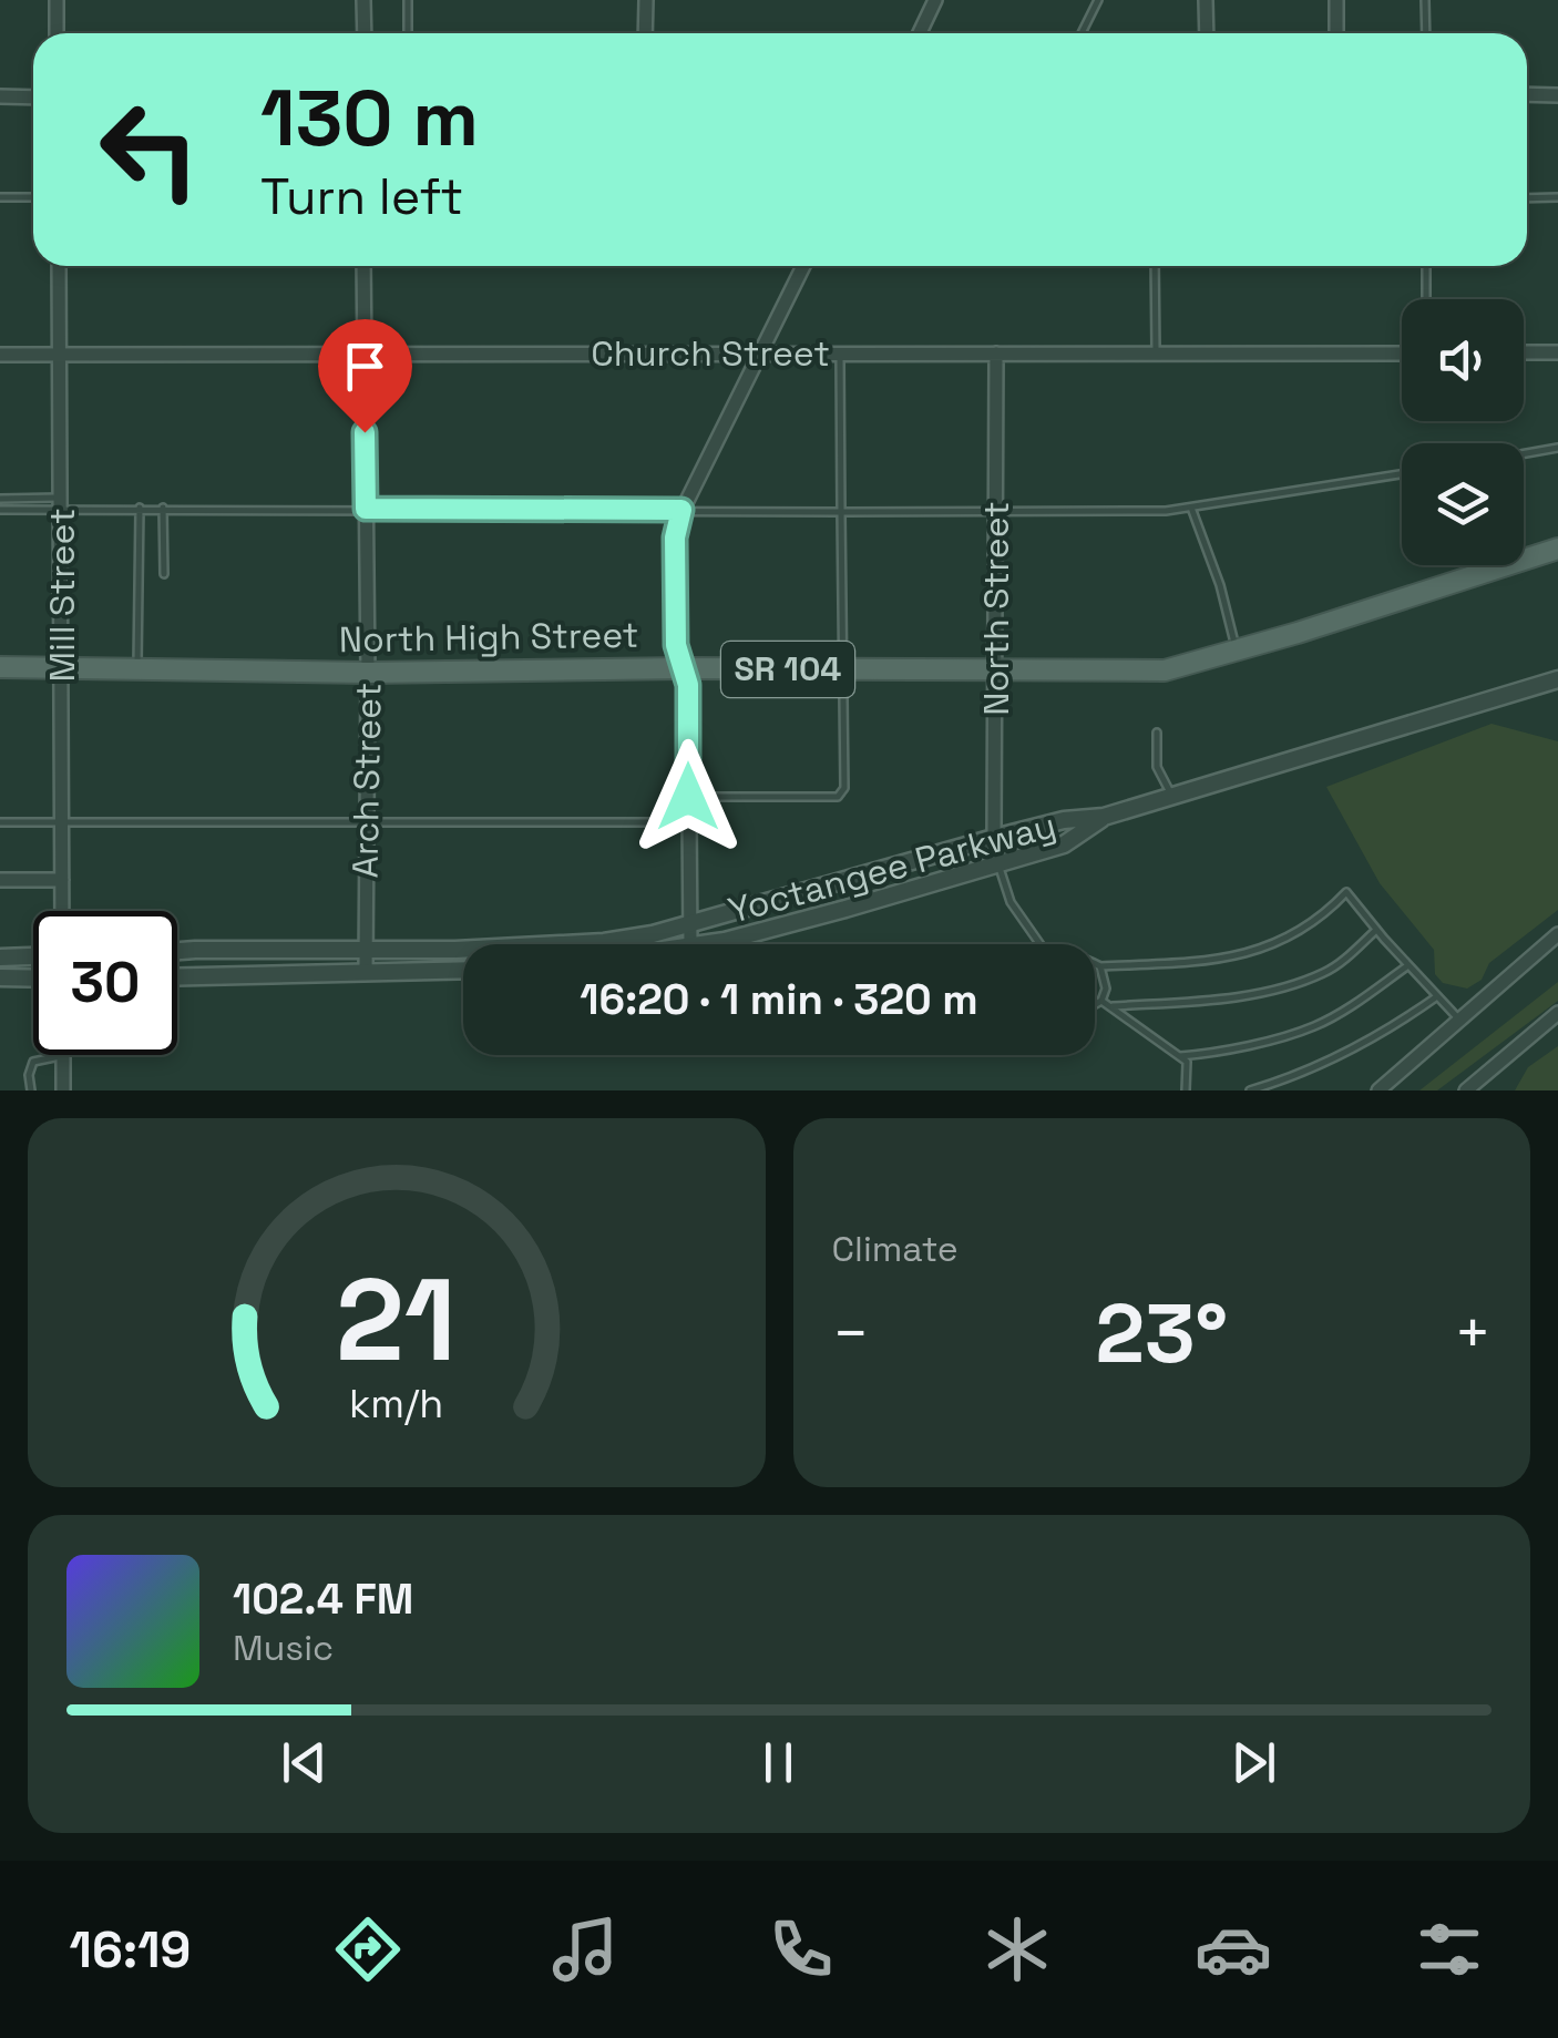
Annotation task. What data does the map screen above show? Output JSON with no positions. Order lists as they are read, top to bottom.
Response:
{
  "streets": {
    "main road": ["North High Street", "SR 104"],
    "street": [
      "Church Street",
      "Mill Street",
      "North Street",
      "Arch Street",
      "Yoctangee Parkway"
    ]
  },
  "crossings": [
    ["Church Street", "Mill Street"],
    ["Church Street", "North Street"],
    ["Church Street", "Arch Street"],
    ["Mill Street", "North High Street"],
    ["North Street", "North High Street"],
    ["North Street", "Yoctangee Parkway"],
    ["North High Street", "Arch Street"],
    ["Arch Street", "Yoctangee Parkway"]
  ],
  "page": {
    "turn": ["130 m", "Turn left"],
    "limit": "30",
    "trip": "16:20 · 1 min · 320 m",
    "tile": "Climate",
    "heat": ["−", "23°", "+"],
    "song": ["102.4 FM", "Music"],
    "tabs": "16:19",
    "gauge": ["21", "km/h"]
  }
}
